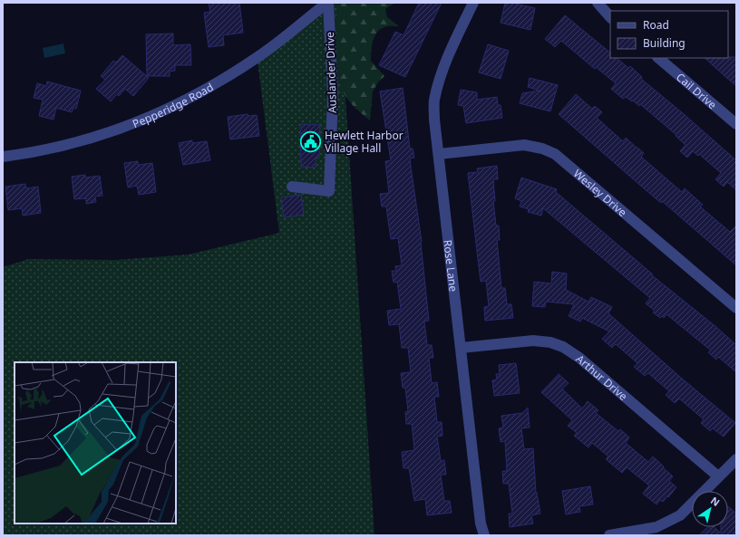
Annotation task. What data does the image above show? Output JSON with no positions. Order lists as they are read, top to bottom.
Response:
{
  "streets": {
    "street": [
      "Auslander Drive",
      "Cail Drive",
      "Pepperidge Road",
      "Wesley Drive",
      "Rose Lane",
      "Arthur Drive"
    ]
  },
  "crossings": [
    ["Auslander Drive", "Pepperidge Road"],
    ["Wesley Drive", "Rose Lane"],
    ["Rose Lane", "Arthur Drive"]
  ],
  "places": {
    "public building": ["Hewlett Harbor Village Hall"]
  },
  "legend": ["Road", "Building"],
  "north": "top right"
}
